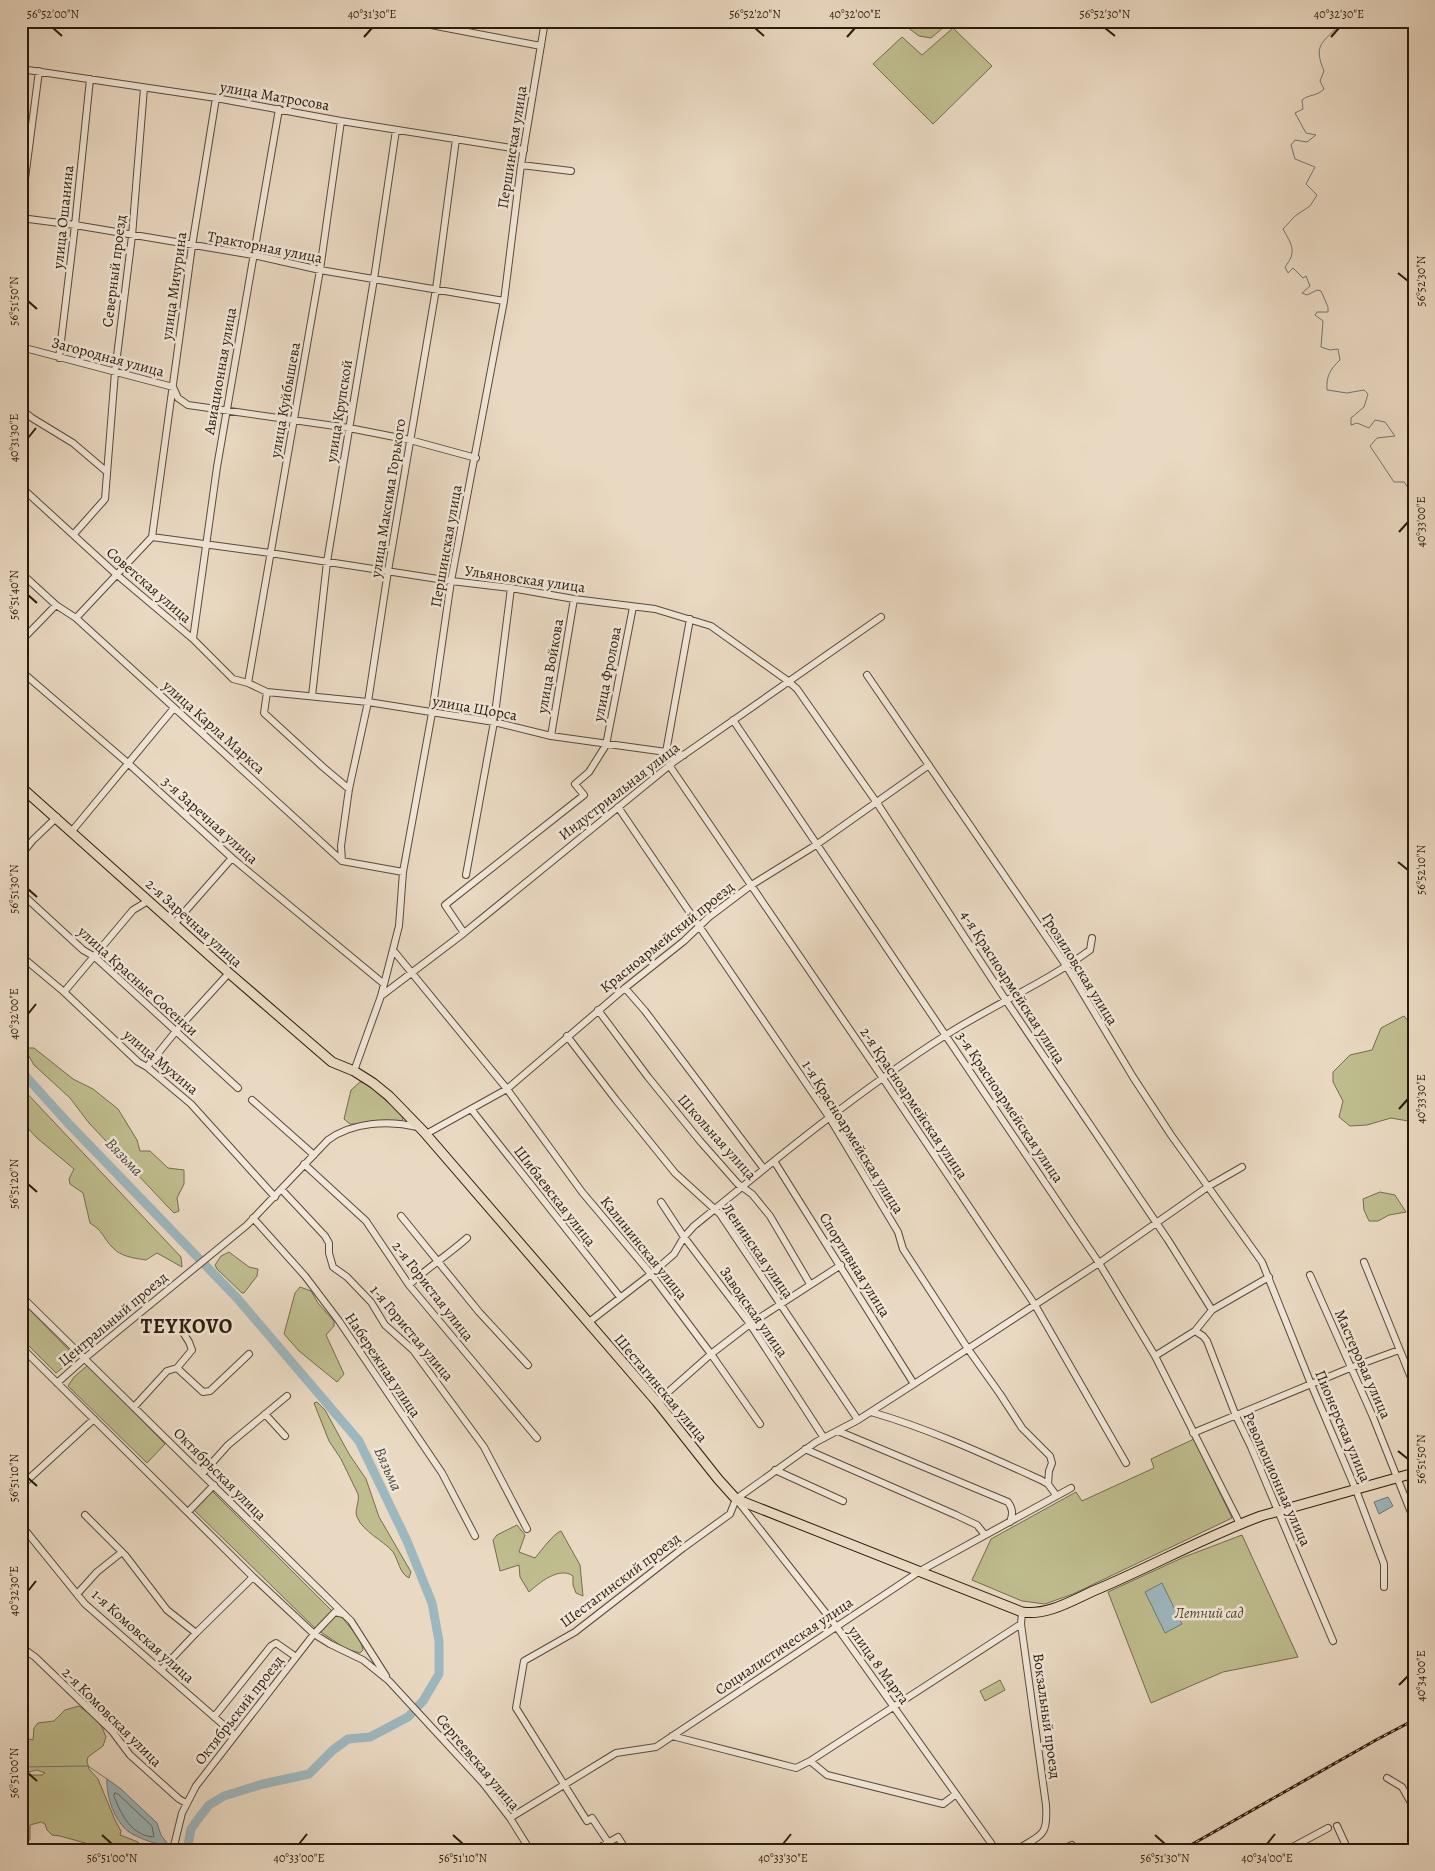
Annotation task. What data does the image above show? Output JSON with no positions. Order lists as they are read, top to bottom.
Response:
{
  "streets": {
    "main road": ["2-я Заречная улица", "Шестагинская улица"],
    "street": [
      "улица Матросова",
      "Першинская улица",
      "улица Ошанина",
      "Тракторная улица",
      "Северный проезд",
      "улица Мичурина",
      "Загородная улица",
      "Авиационная улица",
      "улица Куйбышева",
      "улица Крупской",
      "улица Максима Горького",
      "Ульяновская улица",
      "Советская улица",
      "улица Войкова",
      "улица Фролова",
      "улица Щорса",
      "улица Карла Маркса",
      "Индустриальная улица",
      "3-я Заречная улица",
      "Красноармейский проезд",
      "Грозиловская улица",
      "улица Красные Сосенки",
      "4-я Красноармейская улица",
      "улица Мухина",
      "2-я Красноармейская улица",
      "3-я Красноармейская улица",
      "Школьная улица",
      "1-я Красноармейская улица",
      "Шибаевская улица",
      "Калининская улица",
      "Ленинская улица",
      "Спортивная улица",
      "2-я Гористая улица",
      "Заводская улица",
      "Центральный проезд",
      "1-я Гористая улица",
      "Мастеровая улица",
      "Набережная улица",
      "Пионерская улица",
      "Октябрьская улица",
      "Революционная улица",
      "Шестагинский проезд",
      "1-я Комовская улица",
      "Социалистическая улица",
      "улица 8 Марта",
      "Октябрьский проезд",
      "Вокзальный проезд",
      "2-я Комовская улица",
      "Сергеевская улица"
    ]
  },
  "crossings": [
    ["улица Матросова", "Першинская улица"],
    ["улица Матросова", "улица Ошанина"],
    ["улица Матросова", "Северный проезд"],
    ["улица Матросова", "улица Мичурина"],
    ["улица Матросова", "Авиационная улица"],
    ["улица Матросова", "улица Куйбышева"],
    ["улица Матросова", "улица Крупской"],
    ["улица Матросова", "улица Максима Горького"],
    ["Першинская улица", "Тракторная улица"],
    ["Першинская улица", "Загородная улица"],
    ["Першинская улица", "Ульяновская улица"],
    ["Першинская улица", "улица Щорса"],
    ["Першинская улица", "Индустриальная улица"],
    ["Першинская улица", "3-я Заречная улица"],
    ["Першинская улица", "2-я Заречная улица"],
    ["Першинская улица", "Шестагинская улица"],
    ["улица Ошанина", "Тракторная улица"],
    ["улица Ошанина", "Загородная улица"],
    ["Тракторная улица", "Северный проезд"],
    ["Тракторная улица", "улица Мичурина"],
    ["Тракторная улица", "Авиационная улица"],
    ["Тракторная улица", "улица Куйбышева"],
    ["Тракторная улица", "улица Крупской"],
    ["Тракторная улица", "улица Максима Горького"],
    ["Северный проезд", "Загородная улица"],
    ["Северный проезд", "Советская улица"],
    ["улица Мичурина", "Загородная улица"],
    ["улица Мичурина", "Ульяновская улица"],
    ["Загородная улица", "Авиационная улица"],
    ["Загородная улица", "улица Куйбышева"],
    ["Загородная улица", "улица Крупской"],
    ["Загородная улица", "улица Максима Горького"],
    ["Авиационная улица", "Ульяновская улица"],
    ["Авиационная улица", "Советская улица"],
    ["улица Куйбышева", "Ульяновская улица"],
    ["улица Куйбышева", "Советская улица"],
    ["улица Крупской", "Ульяновская улица"],
    ["улица Крупской", "улица Щорса"],
    ["улица Максима Горького", "Ульяновская улица"],
    ["улица Максима Горького", "улица Щорса"],
    ["улица Максима Горького", "улица Карла Маркса"],
    ["Ульяновская улица", "улица Войкова"],
    ["Ульяновская улица", "улица Фролова"],
    ["Ульяновская улица", "Индустриальная улица"],
    ["Ульяновская улица", "4-я Красноармейская улица"],
    ["Советская улица", "улица Щорса"],
    ["улица Войкова", "улица Щорса"],
    ["улица Фролова", "улица Щорса"],
    ["улица Щорса", "Индустриальная улица"],
    ["Индустриальная улица", "4-я Красноармейская улица"],
    ["Индустриальная улица", "2-я Красноармейская улица"],
    ["Индустриальная улица", "3-я Красноармейская улица"],
    ["Индустриальная улица", "1-я Красноармейская улица"],
    ["2-я Заречная улица", "Шестагинская улица"],
    ["Красноармейский проезд", "Грозиловская улица"],
    ["Красноармейский проезд", "4-я Красноармейская улица"],
    ["Красноармейский проезд", "2-я Красноармейская улица"],
    ["Красноармейский проезд", "3-я Красноармейская улица"],
    ["Красноармейский проезд", "Школьная улица"],
    ["Красноармейский проезд", "1-я Красноармейская улица"],
    ["Красноармейский проезд", "Шибаевская улица"],
    ["Красноармейский проезд", "Калининская улица"],
    ["Красноармейский проезд", "Ленинская улица"],
    ["Красноармейский проезд", "Шестагинская улица"],
    ["Грозиловская улица", "Пионерская улица"],
    ["Центральный проезд", "Набережная улица"],
    ["Центральный проезд", "Октябрьская улица"],
    ["Шестагинская улица", "Шестагинский проезд"],
    ["Шестагинская улица", "Социалистическая улица"],
    ["Шестагинская улица", "улица 8 Марта"],
    ["Шестагинская улица", "Вокзальный проезд"],
    ["Октябрьская улица", "Октябрьский проезд"],
    ["Октябрьская улица", "Сергеевская улица"],
    ["Шестагинский проезд", "Социалистическая улица"],
    ["Шестагинский проезд", "улица 8 Марта"],
    ["1-я Комовская улица", "Октябрьский проезд"],
    ["Социалистическая улица", "улица 8 Марта"],
    ["Социалистическая улица", "Сергеевская улица"],
    ["Октябрьский проезд", "2-я Комовская улица"]
  ],
  "districts": ["TEYKOVO"],
  "water": ["Вязьма"],
  "parks": ["Летний сад"],
  "coordinates": [
    "56°52'00\"N",
    "40°31'30\"E",
    "56°52'20\"N",
    "40°32'00\"E",
    "56°52'30\"N",
    "40°32'30\"E",
    "56°51'50\"N",
    "40°33'00\"E",
    "56°51'40\"N",
    "56°52'10\"N",
    "56°51'30\"N",
    "40°33'30\"E",
    "56°51'20\"N",
    "56°51'10\"N",
    "40°34'00\"E",
    "56°51'00\"N"
  ]
}
